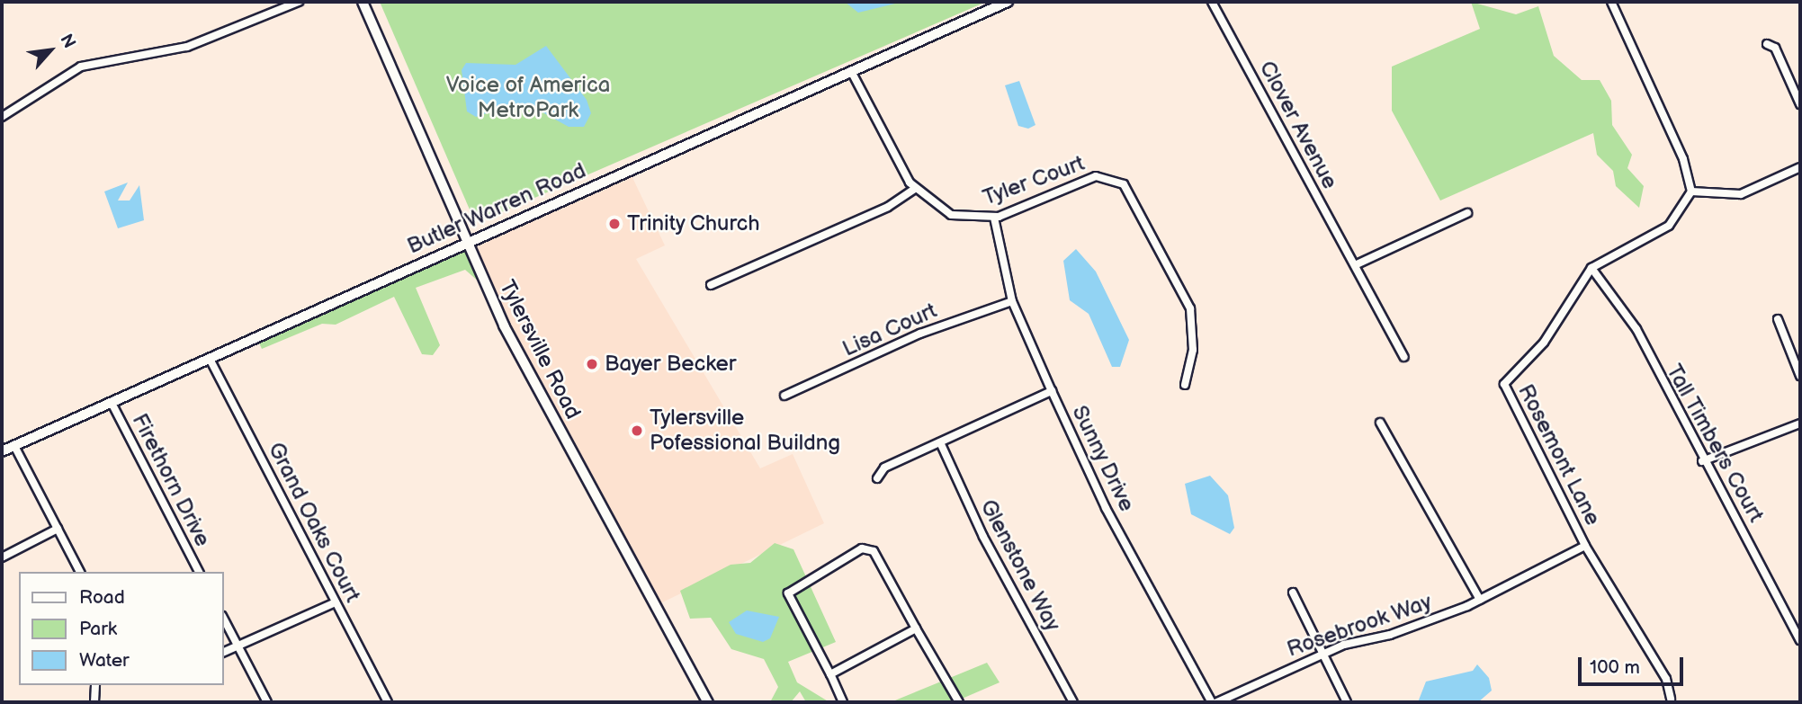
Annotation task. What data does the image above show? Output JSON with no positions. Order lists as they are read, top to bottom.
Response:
{
  "streets": {
    "main road": ["Butler Warren Road", "Tylersville Road"],
    "street": [
      "Clover Avenue",
      "Tyler Court",
      "Lisa Court",
      "Tall Timbers Court",
      "Rosemont Lane",
      "Sunny Drive",
      "Firethorn Drive",
      "Grand Oaks Court",
      "Glenstone Way",
      "Rosebrook Way"
    ]
  },
  "crossings": [
    ["Tyler Court", "Butler Warren Road"],
    ["Tyler Court", "Sunny Drive"],
    ["Butler Warren Road", "Tylersville Road"],
    ["Butler Warren Road", "Firethorn Drive"],
    ["Butler Warren Road", "Grand Oaks Court"],
    ["Lisa Court", "Sunny Drive"],
    ["Tall Timbers Court", "Rosemont Lane"],
    ["Rosemont Lane", "Rosebrook Way"],
    ["Sunny Drive", "Rosebrook Way"]
  ],
  "parks": ["Voice of America MetroPark"],
  "places": ["Trinity Church", "Bayer Becker", "Tylersville Pofessional Buildng"],
  "legend": ["Road", "Park", "Water"],
  "scale_bar": "100 m",
  "north": "top right"
}
